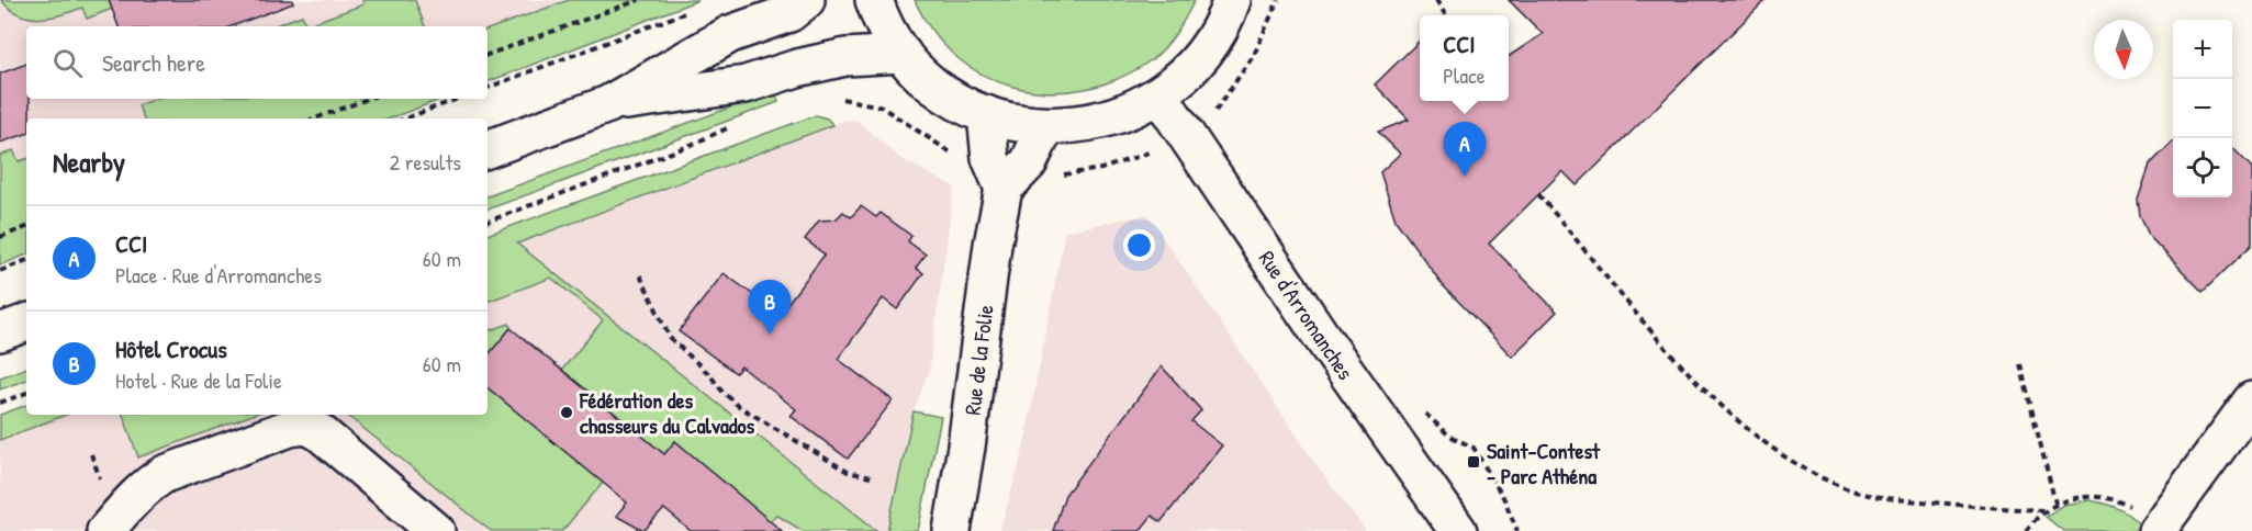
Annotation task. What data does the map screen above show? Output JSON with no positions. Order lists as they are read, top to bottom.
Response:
{
  "streets": {
    "main road": ["Rue d'Arromanches", "Rue de la Folie"]
  },
  "places": {
    "other": ["Fédération des chasseurs du Calvados"],
    "transit": ["Saint-Contest - Parc Athéna"]
  },
  "north": "bottom",
  "page": {
    "popup": ["CCI", "Place"],
    "map_buttons": ["+", "−"],
    "search": "Search here",
    "heading": ["Nearby", "2 results"],
    "pins": ["A", "B"],
    "list": [
      {
        "mark": "A",
        "name": "CCI",
        "note": "Place · Rue d'Arromanches",
        "value": "60 m"
      },
      {
        "mark": "B",
        "name": "Hôtel Crocus",
        "note": "Hotel · Rue de la Folie",
        "value": "60 m"
      }
    ]
  }
}
